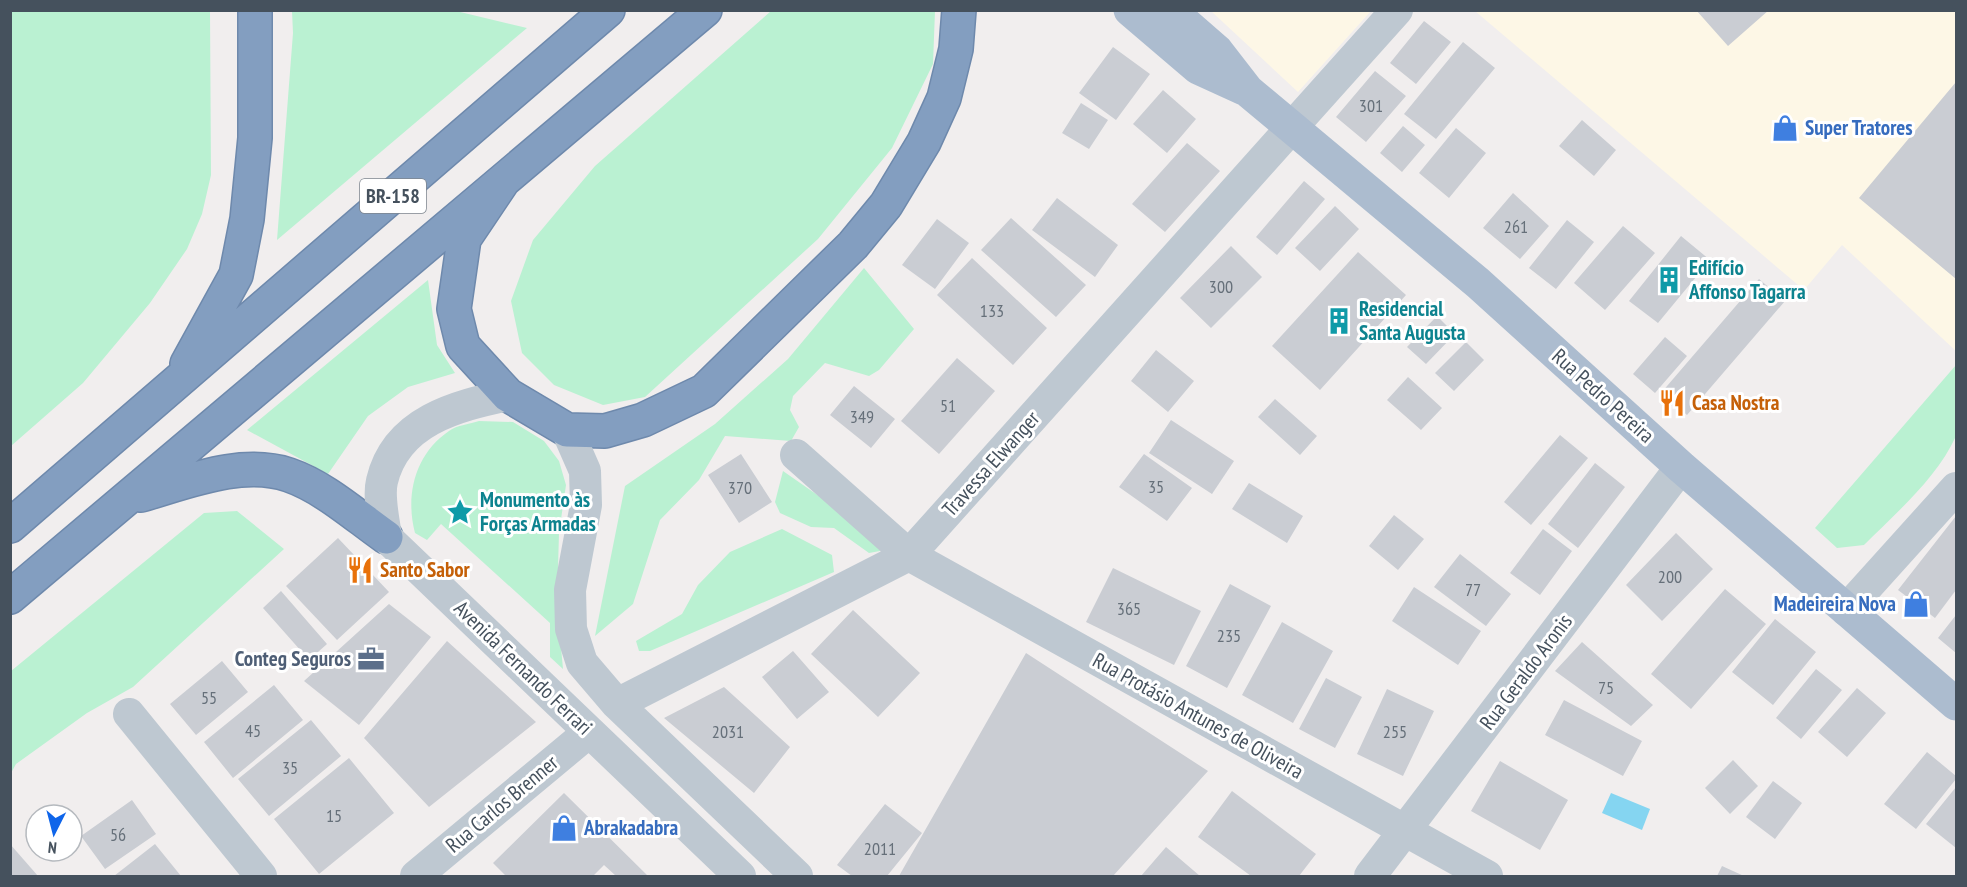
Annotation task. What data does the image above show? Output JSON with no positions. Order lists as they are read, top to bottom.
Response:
{
  "streets": {
    "highway": ["BR-158"],
    "main road": ["Rua Pedro Pereira"],
    "street": [
      "Travessa Elwanger",
      "Avenida Fernando Ferrari",
      "Rua Geraldo Aronis",
      "Rua Protásio Antunes de Oliveira",
      "Rua Carlos Brenner"
    ]
  },
  "crossings": [
    ["Rua Pedro Pereira", "Travessa Elwanger"],
    ["Rua Pedro Pereira", "Rua Geraldo Aronis"],
    ["Travessa Elwanger", "Avenida Fernando Ferrari"],
    ["Travessa Elwanger", "Rua Protásio Antunes de Oliveira"],
    ["Avenida Fernando Ferrari", "Rua Carlos Brenner"],
    ["Rua Geraldo Aronis", "Rua Protásio Antunes de Oliveira"]
  ],
  "places": {
    "shop": ["Super Tratores", "Madeireira Nova", "Abrakadabra"],
    "building": ["Edifício Affonso Tagarra", "Residencial Santa Augusta"],
    "restaurant": ["Casa Nostra", "Santo Sabor"],
    "place": ["Monumento às Forças Armadas"],
    "office": ["Conteg Seguros"]
  },
  "house_numbers": [
    "301",
    "261",
    "300",
    "133",
    "51",
    "349",
    "35",
    "370",
    "200",
    "77",
    "365",
    "235",
    "75",
    "55",
    "45",
    "2031",
    "255",
    "35",
    "15",
    "56",
    "2011"
  ],
  "north": "bottom"
}
